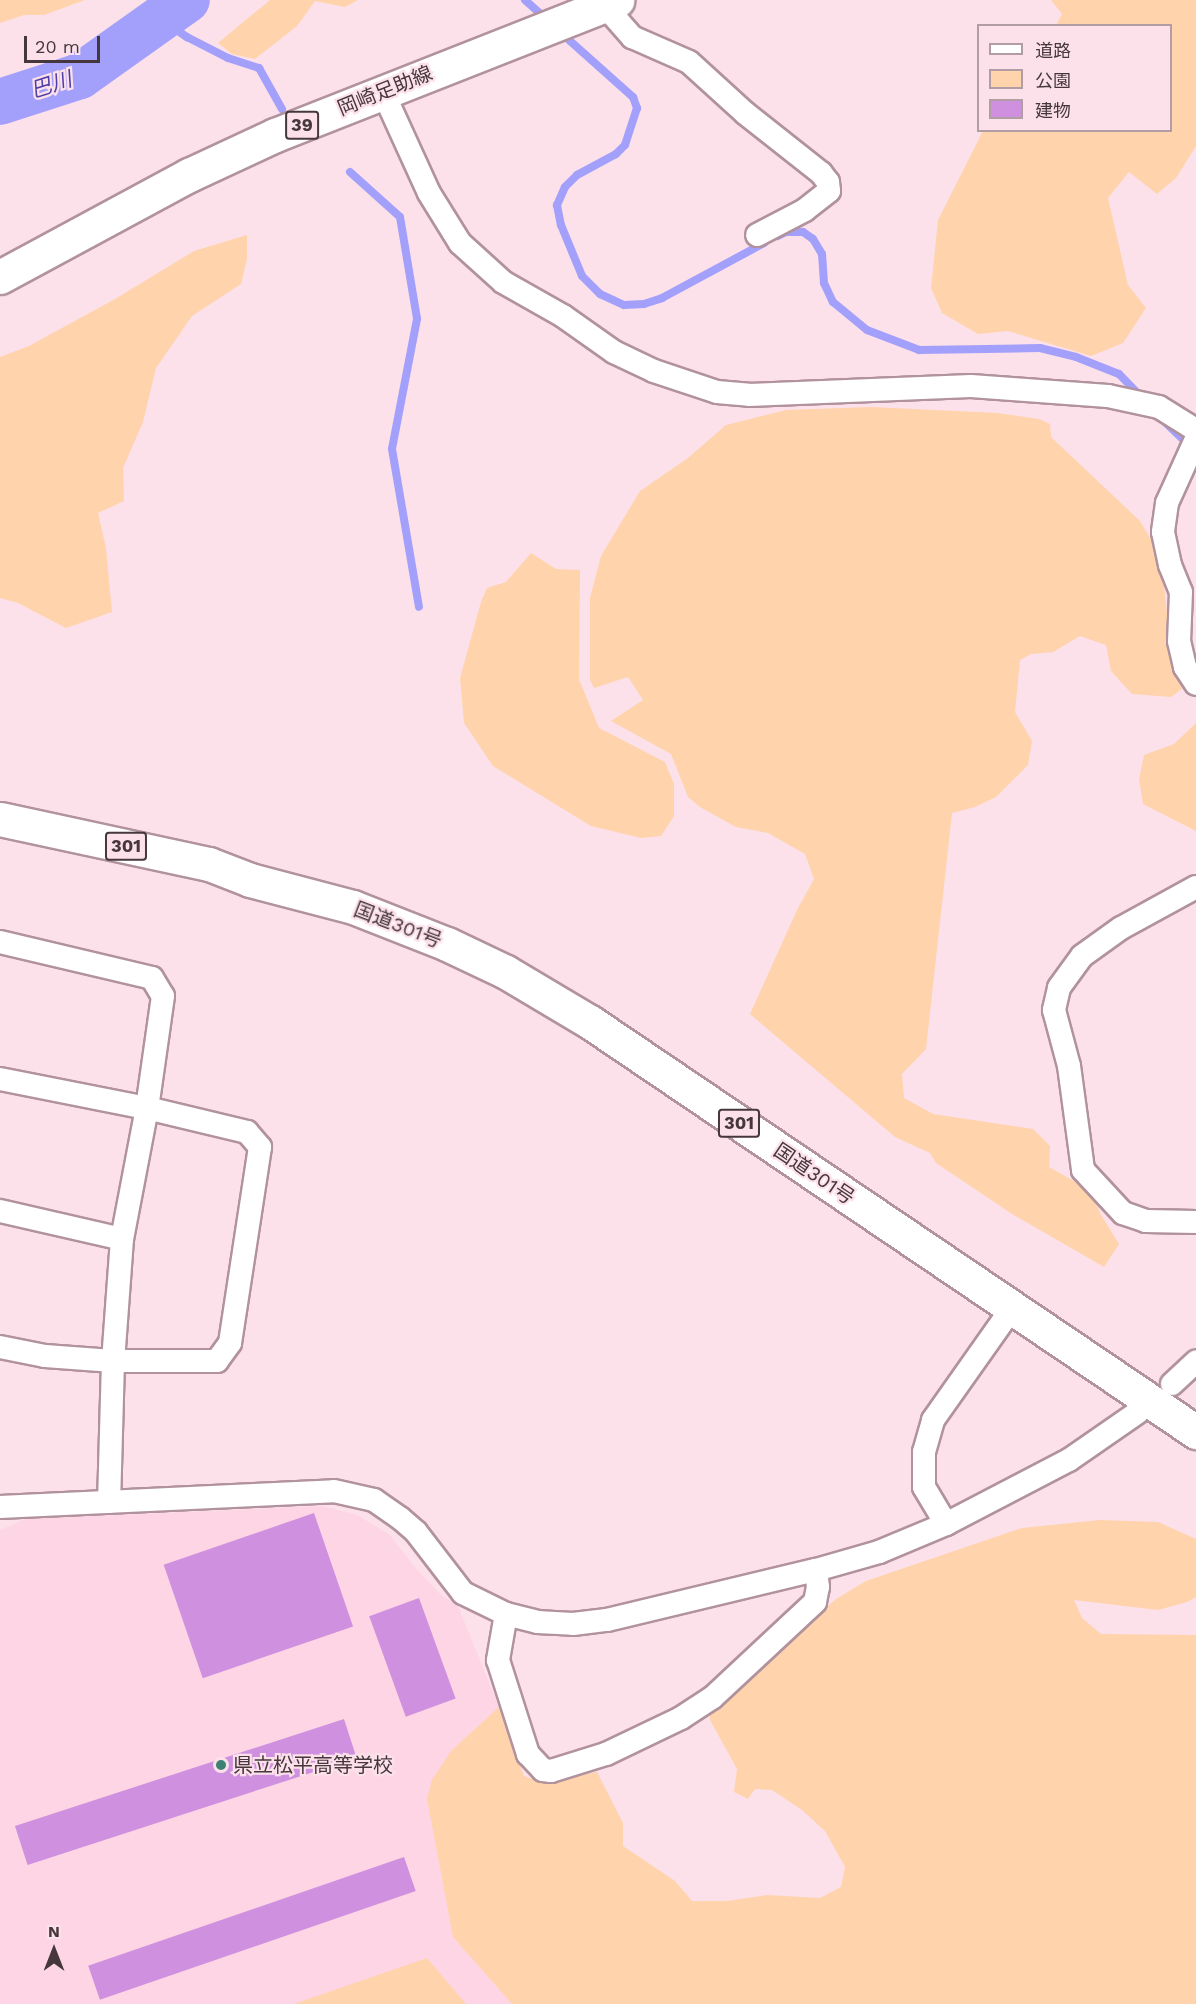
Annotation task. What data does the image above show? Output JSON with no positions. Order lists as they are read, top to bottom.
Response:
{
  "streets": {
    "main road": [
      "岡崎足助線",
      "39",
      "301",
      "国道301号"
    ]
  },
  "water": ["巴川"],
  "places": ["県立松平高等学校"],
  "legend": ["道路", "公園", "建物"],
  "scale_bar": "20 m",
  "north": "top"
}
